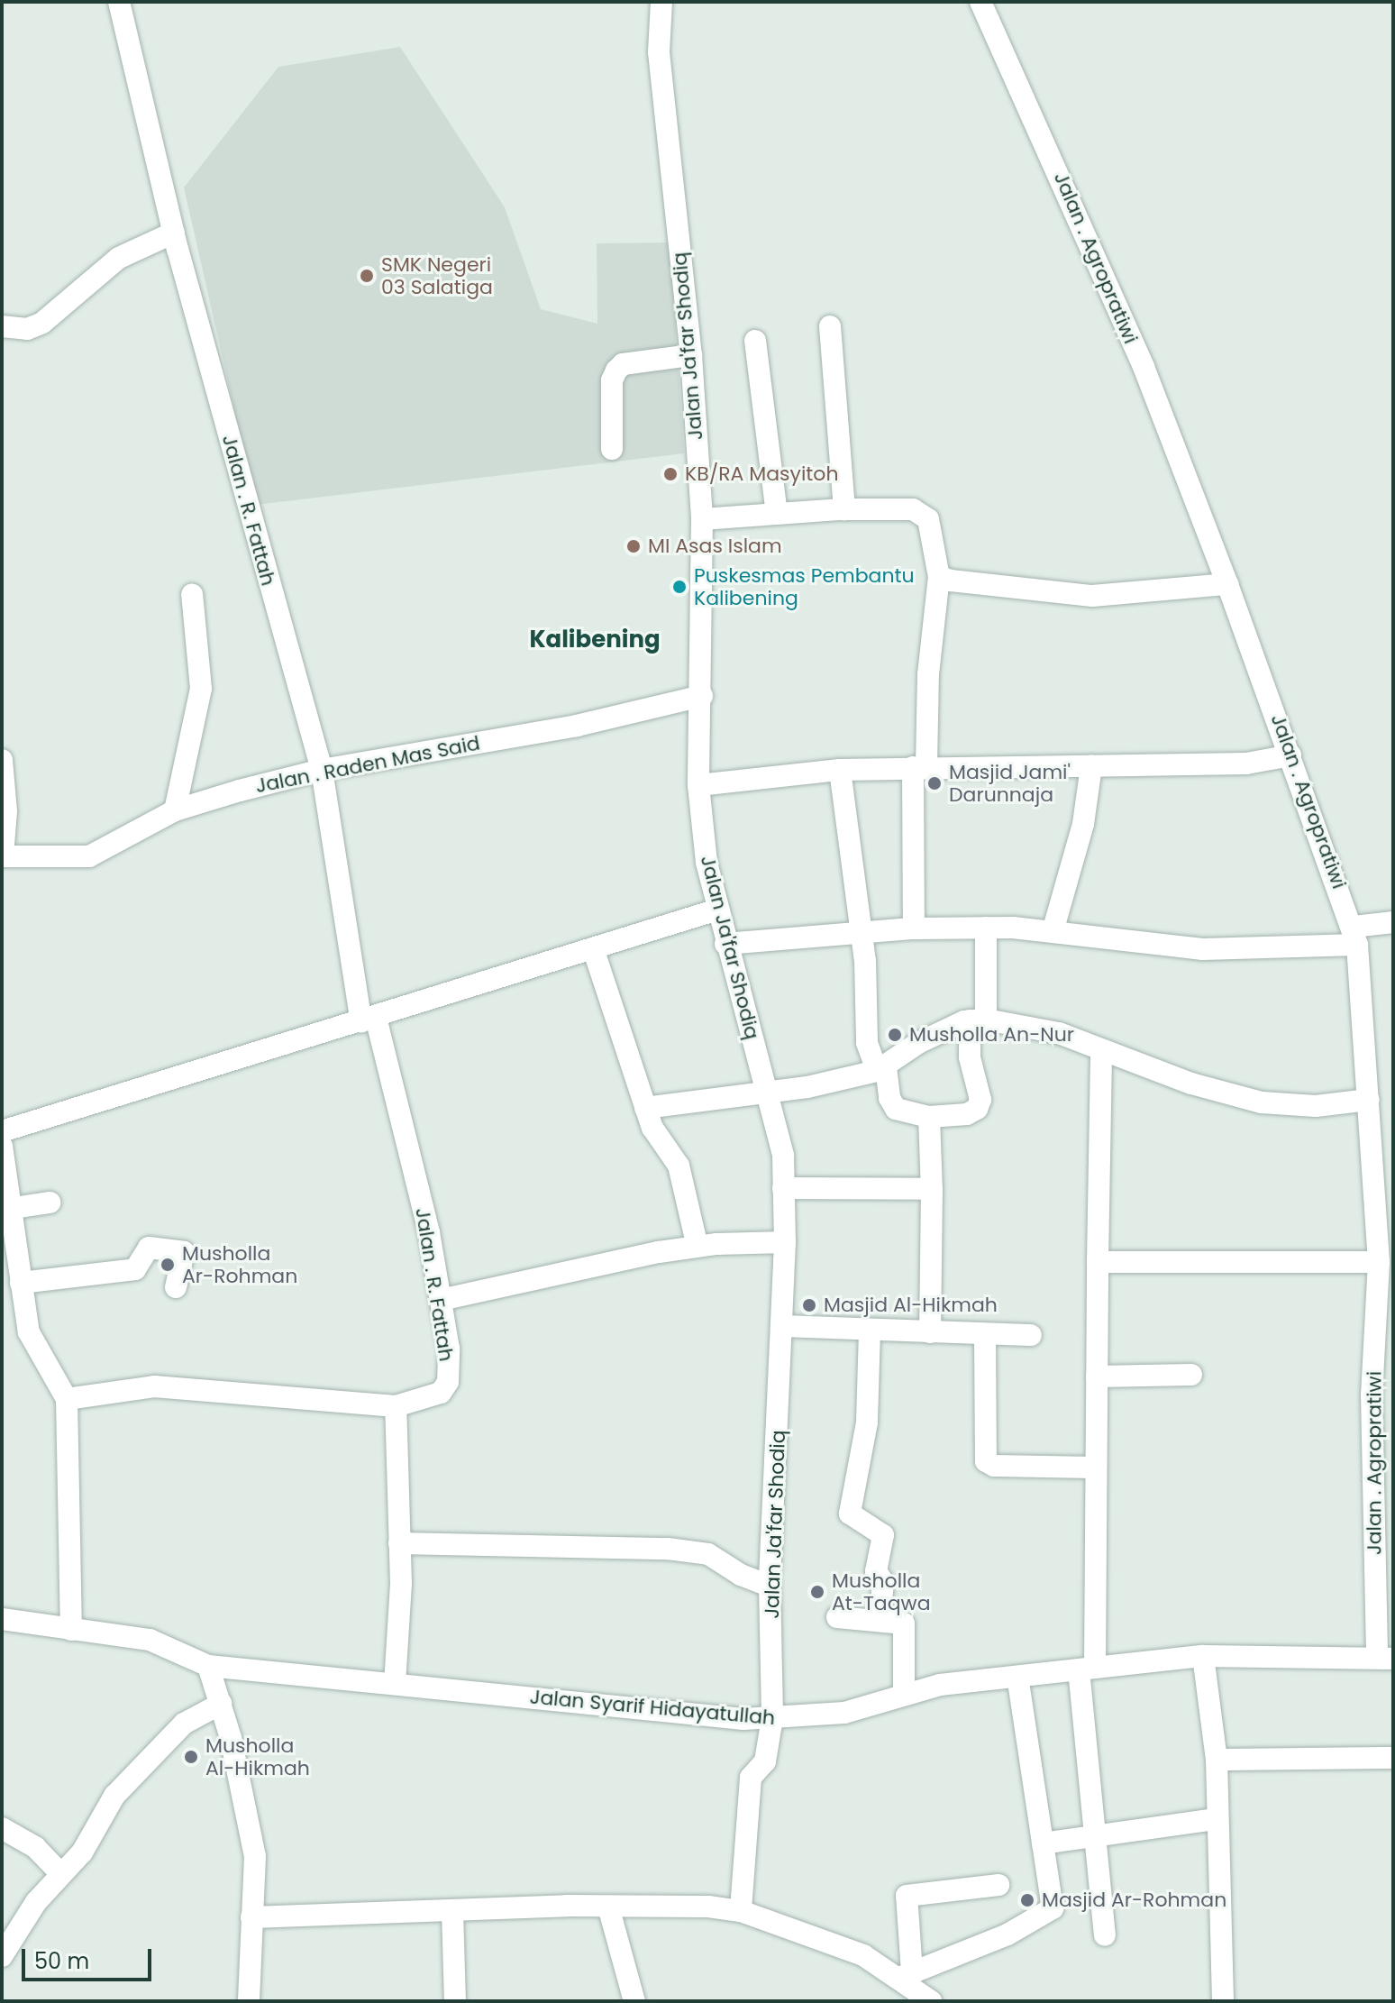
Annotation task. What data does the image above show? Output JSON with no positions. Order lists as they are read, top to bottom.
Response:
{
  "streets": {
    "street": [
      "Jalan . Agropratiwi",
      "Jalan Ja'far Shodiq",
      "Jalan . R. Fattah",
      "Jalan . Raden Mas Said",
      "Jalan Syarif Hidayatullah"
    ]
  },
  "crossings": [
    ["Jalan . Agropratiwi", "Jalan Syarif Hidayatullah"],
    ["Jalan Ja'far Shodiq", "Jalan . Raden Mas Said"],
    ["Jalan Ja'far Shodiq", "Jalan Syarif Hidayatullah"],
    ["Jalan . R. Fattah", "Jalan . Raden Mas Said"]
  ],
  "districts": ["Kalibening"],
  "places": [
    "SMK Negeri 03 Salatiga",
    "KB/RA Masyitoh",
    "MI Asas Islam",
    "Puskesmas Pembantu Kalibening",
    "Masjid Jami' Darunnaja",
    "Musholla An-Nur",
    "Musholla Ar-Rohman",
    "Masjid Al-Hikmah",
    "Musholla At-Taqwa",
    "Musholla Al-Hikmah",
    "Masjid Ar-Rohman"
  ],
  "scale_bar": "50 m"
}
